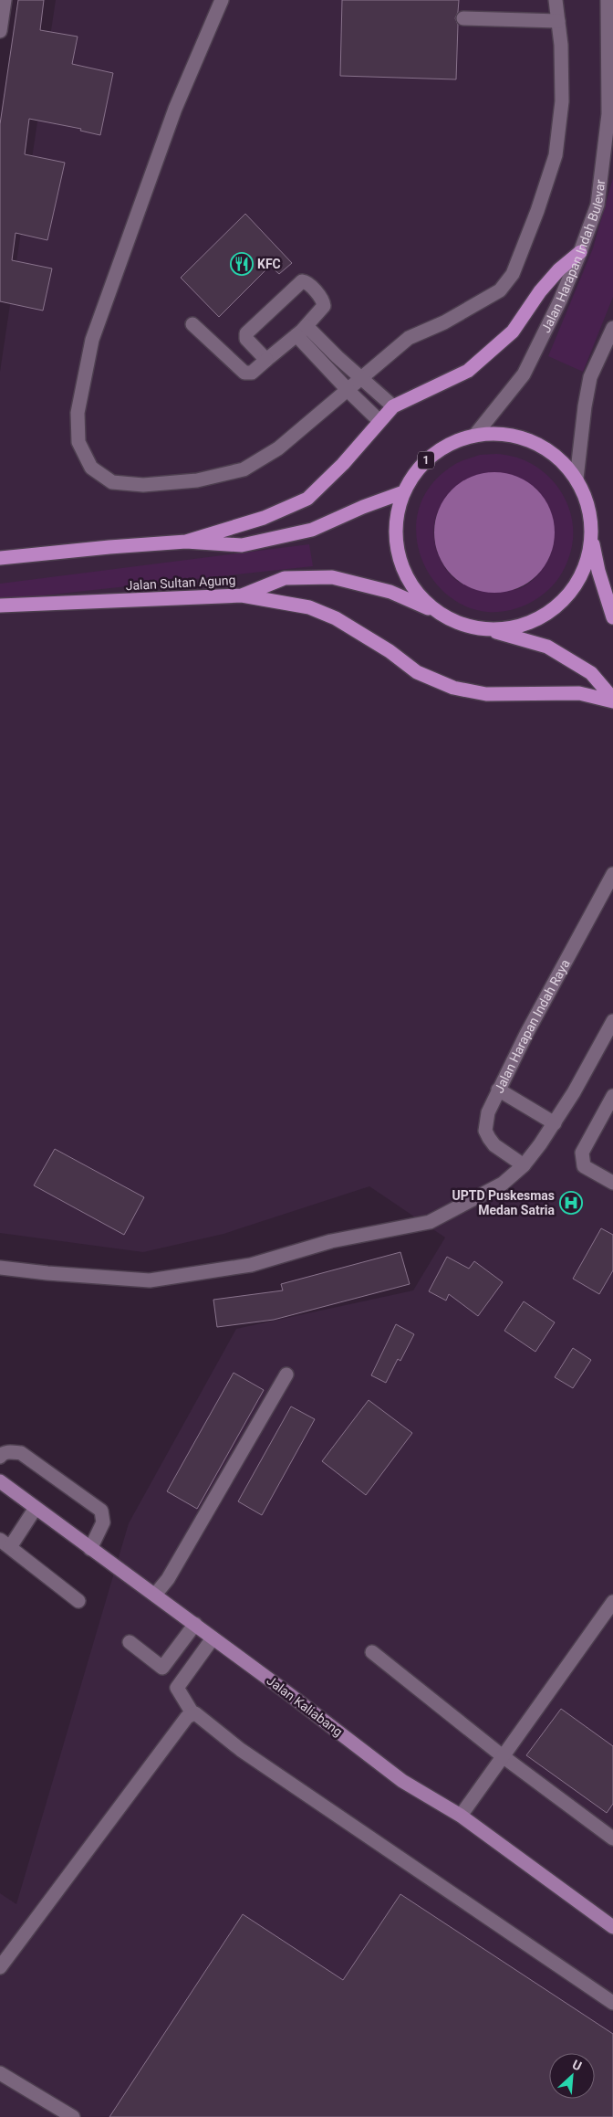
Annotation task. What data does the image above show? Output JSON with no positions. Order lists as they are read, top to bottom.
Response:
{
  "streets": {
    "highway": ["1", "Jalan Sultan Agung"],
    "main road": ["Jalan Kaliabang"],
    "street": ["Jalan Harapan Indah Bulevar", "Jalan Harapan Indah Raya"]
  },
  "crossings": [
    ["Jalan Harapan Indah Bulevar", "1"],
    ["1", "Jalan Sultan Agung"]
  ],
  "places": {
    "restaurant": ["KFC"],
    "hospital": ["UPTD Puskesmas Medan Satria"]
  },
  "north": "top right"
}
